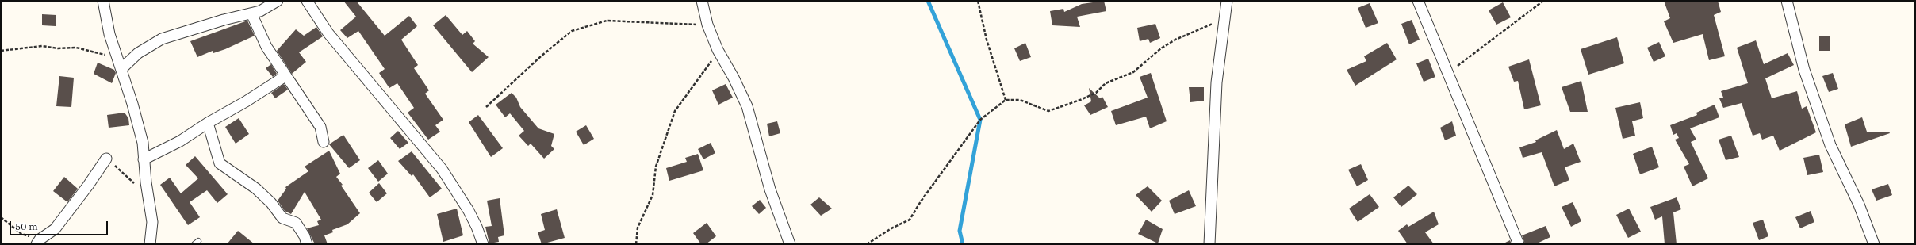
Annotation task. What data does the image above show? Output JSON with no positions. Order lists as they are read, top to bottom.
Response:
{
  "scale_bar": "50 m"
}
